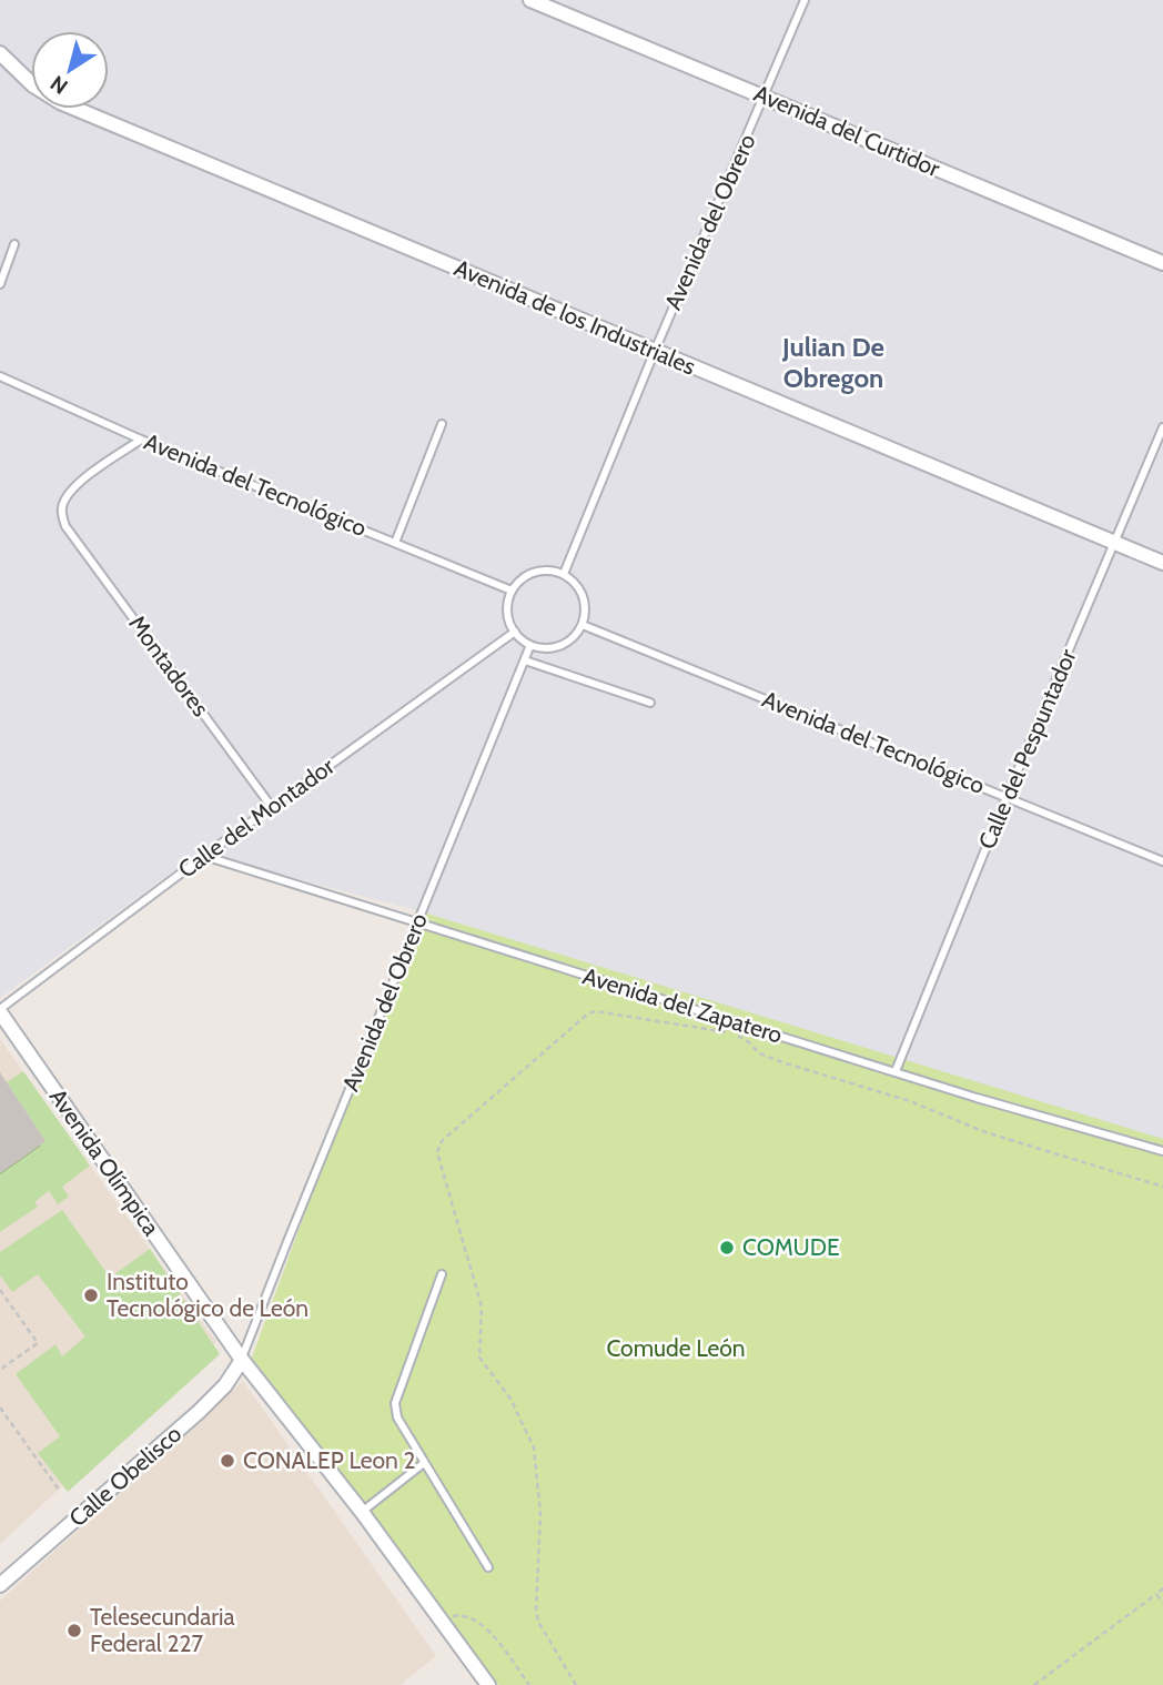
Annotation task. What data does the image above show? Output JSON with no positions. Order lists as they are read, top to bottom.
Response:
{
  "streets": {
    "street": [
      "Avenida del Curtidor",
      "Avenida de los Industriales",
      "Avenida Olímpica",
      "Calle Obelisco"
    ],
    "lane": [
      "Avenida del Obrero",
      "Avenida del Tecnológico",
      "Montadores",
      "Calle del Pespuntador",
      "Calle del Montador",
      "Avenida del Zapatero"
    ]
  },
  "crossings": [
    ["Avenida del Curtidor", "Avenida del Obrero"],
    ["Avenida del Obrero", "Avenida de los Industriales"],
    ["Avenida del Obrero", "Avenida del Tecnológico"],
    ["Avenida del Obrero", "Calle del Montador"],
    ["Avenida del Obrero", "Avenida del Zapatero"],
    ["Avenida del Obrero", "Avenida Olímpica"],
    ["Avenida del Obrero", "Calle Obelisco"],
    ["Avenida de los Industriales", "Calle del Pespuntador"],
    ["Avenida del Tecnológico", "Montadores"],
    ["Avenida del Tecnológico", "Calle del Pespuntador"],
    ["Avenida del Tecnológico", "Calle del Montador"],
    ["Montadores", "Calle del Montador"],
    ["Calle del Pespuntador", "Avenida del Zapatero"],
    ["Calle del Montador", "Avenida del Zapatero"],
    ["Calle del Montador", "Avenida Olímpica"],
    ["Avenida Olímpica", "Calle Obelisco"]
  ],
  "districts": ["Julian De Obregon"],
  "parks": ["Comude León"],
  "places": [
    "COMUDE",
    "Instituto Tecnológico de León",
    "CONALEP Leon 2",
    "Telesecundaria Federal 227"
  ],
  "north": "bottom left"
}
